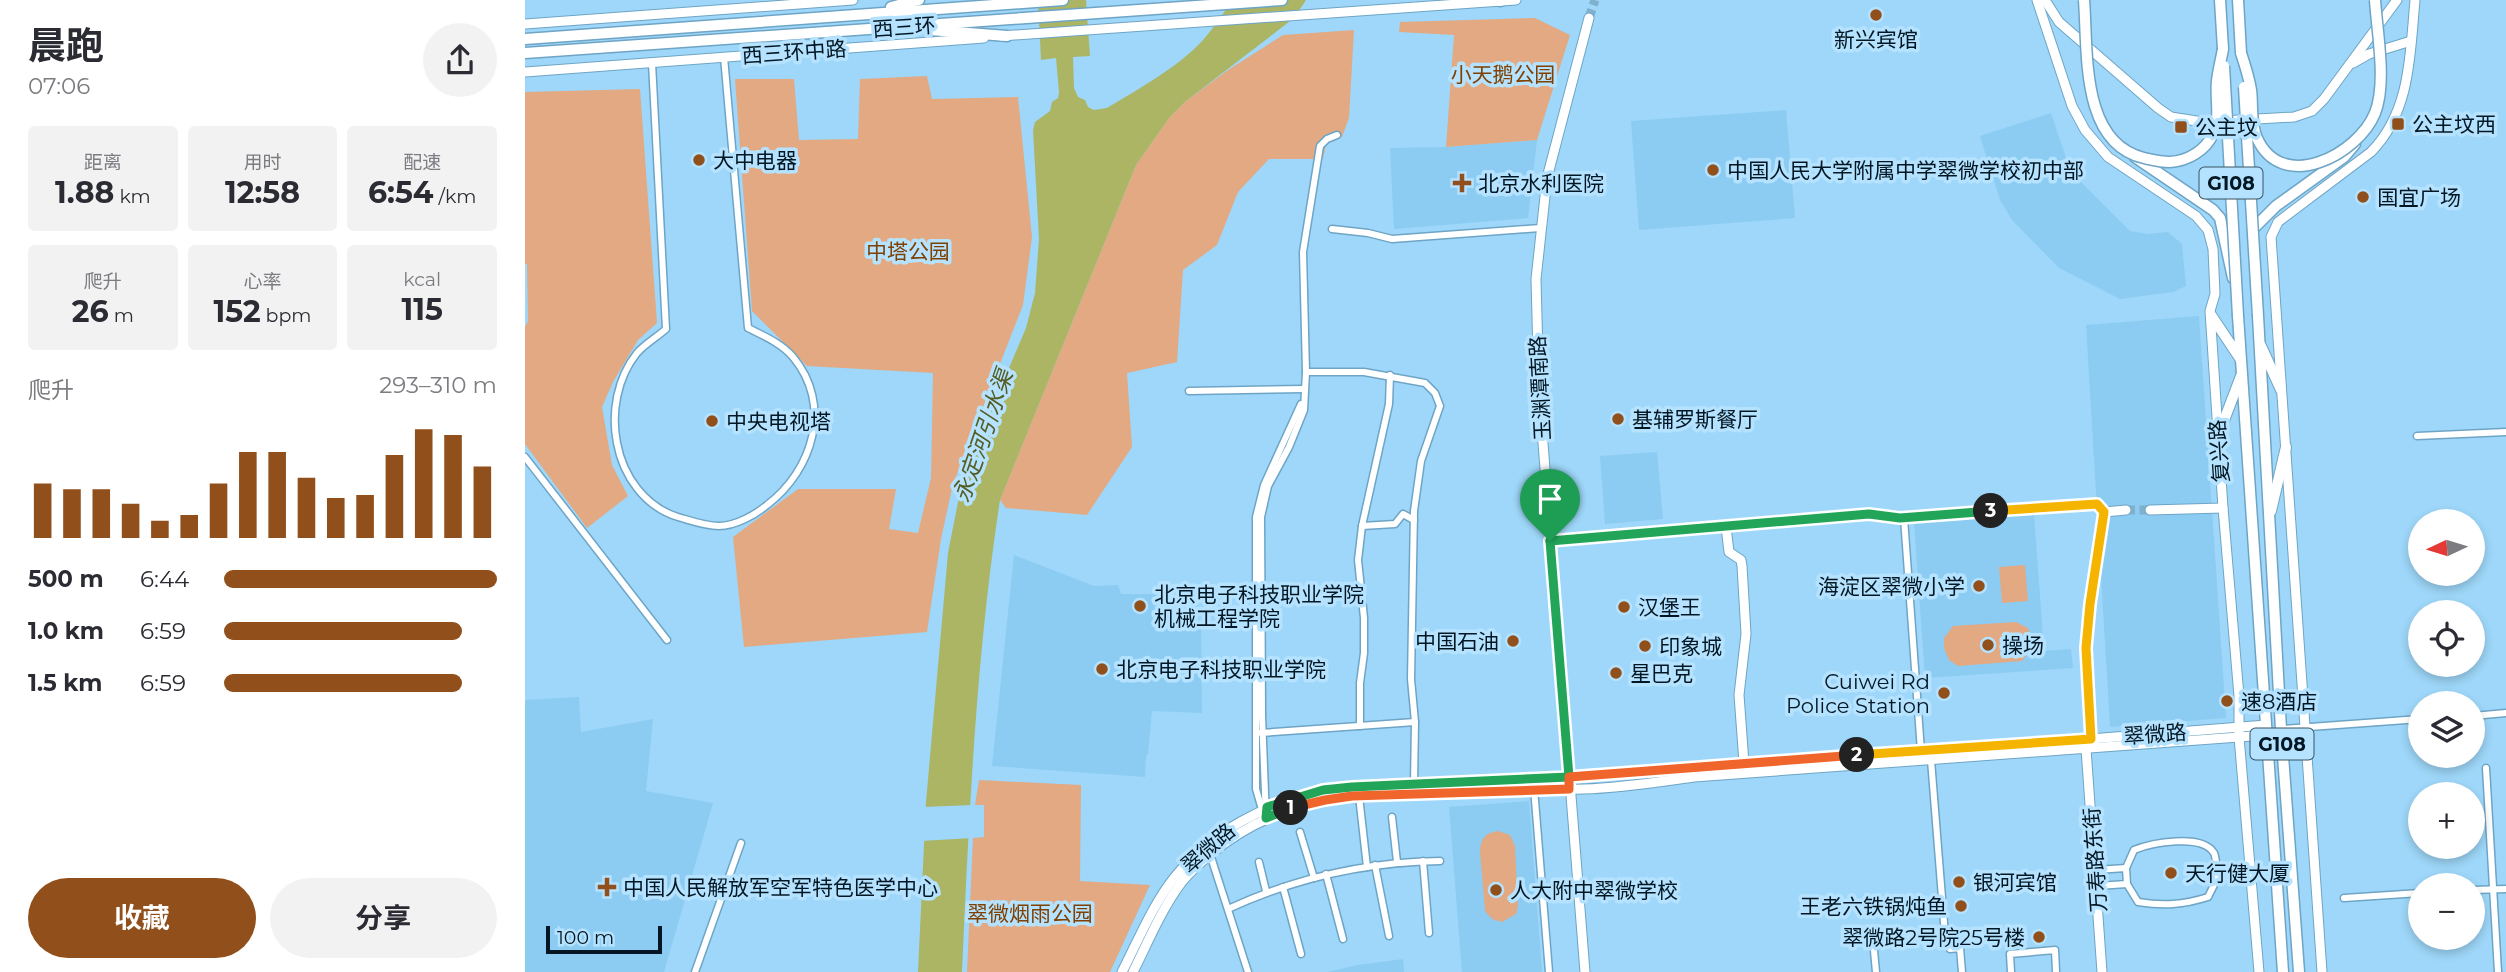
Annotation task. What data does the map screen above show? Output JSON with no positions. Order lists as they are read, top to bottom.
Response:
{
  "streets": {
    "highway": ["西三环", "G108", "复兴路"],
    "street": [
      "西三环中路",
      "玉渊潭南路",
      "翠微路",
      "万寿路东街"
    ]
  },
  "crossings": [
    ["玉渊潭南路", "翠微路"],
    ["复兴路", "翠微路"],
    ["翠微路", "万寿路东街"]
  ],
  "water": ["永定河引水渠"],
  "parks": ["小天鹅公园", "中塔公园", "翠微烟雨公园"],
  "places": {
    "other": [
      "新兴宾馆",
      "大中电器",
      "中国人民大学附属中学翠微学校初中部",
      "国宜广场",
      "基辅罗斯餐厅",
      "中央电视塔",
      "海淀区翠微小学",
      "北京电子科技职业学院 机械工程学院",
      "汉堡王",
      "中国石油",
      "操场",
      "印象城",
      "北京电子科技职业学院",
      "星巴克",
      "Cuiwei Rd Police Station",
      "速8酒店",
      "天行健大厦",
      "银河宾馆",
      "人大附中翠微学校",
      "王老六铁锅炖鱼",
      "翠微路2号院25号楼"
    ],
    "transit": ["公主坟西", "公主坟"],
    "health": ["北京水利医院", "中国人民解放军空军特色医学中心"]
  },
  "scale_bar": "100 m",
  "north": "left",
  "page": {
    "heading": ["晨跑", "07:06"],
    "stats": [
      ["距离", "1.88 km"],
      ["用时", "12:58"],
      ["配速", "6:54 /km"],
      ["爬升", "26 m"],
      ["心率", "152 bpm"],
      ["kcal", "115"]
    ],
    "chart": ["爬升", "293–310 m"],
    "pins": ["3", "2", "1"],
    "map_buttons": ["+", "−"],
    "list": [
      {
        "name": "500 m",
        "note": "6:44"
      },
      {
        "name": "1.0 km",
        "note": "6:59"
      },
      {
        "name": "1.5 km",
        "note": "6:59"
      }
    ],
    "buttons": ["收藏", "分享"],
    "scale": "100 m"
  }
}
